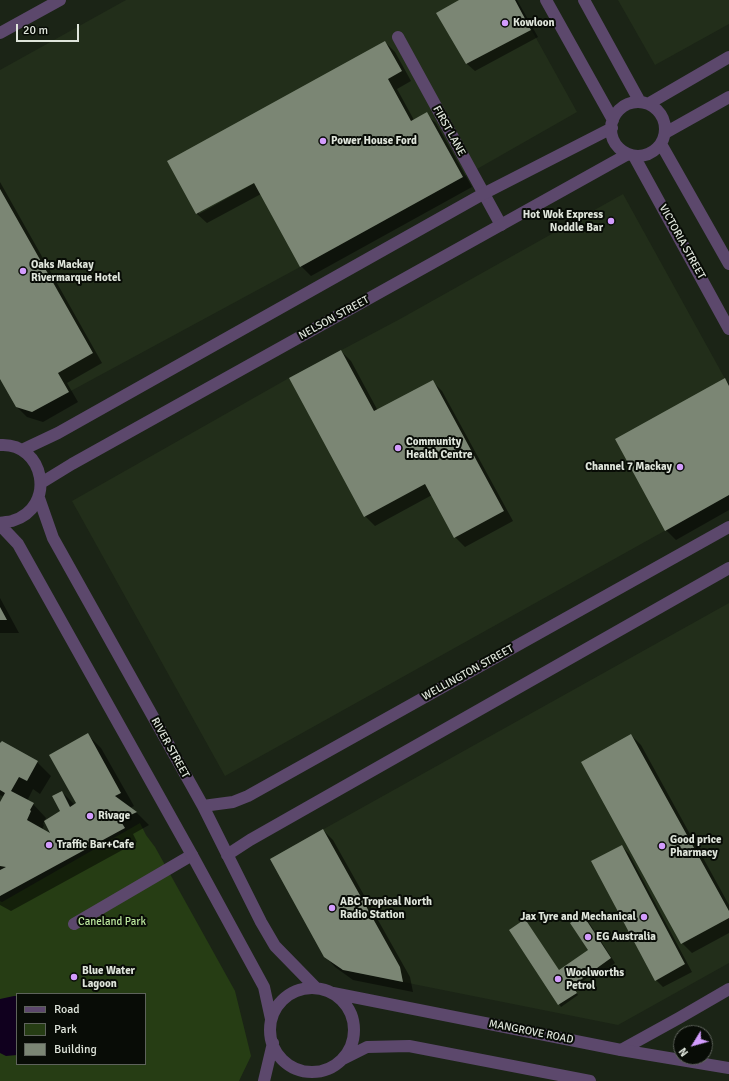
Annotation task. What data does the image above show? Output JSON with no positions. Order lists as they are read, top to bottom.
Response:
{
  "streets": {
    "street": [
      "FIRST LANE",
      "VICTORIA STREET",
      "NELSON STREET",
      "WELLINGTON STREET",
      "RIVER STREET",
      "MANGROVE ROAD"
    ]
  },
  "crossings": [
    ["FIRST LANE", "NELSON STREET"],
    ["VICTORIA STREET", "NELSON STREET"],
    ["WELLINGTON STREET", "RIVER STREET"],
    ["RIVER STREET", "MANGROVE ROAD"]
  ],
  "parks": ["Caneland Park"],
  "places": [
    "Kowloon",
    "Power House Ford",
    "Hot Wok Express Noddle Bar",
    "Oaks Mackay Rivermarque Hotel",
    "Community Health Centre",
    "Channel 7 Mackay",
    "Rivage",
    "Traffic Bar+Cafe",
    "Good price Pharmacy",
    "ABC Tropical North Radio Station",
    "Jax Tyre and Mechanical",
    "EG Australia",
    "Blue Water Lagoon",
    "Woolworths Petrol"
  ],
  "legend": ["Road", "Park", "Building"],
  "scale_bar": "20 m",
  "north": "bottom left"
}
